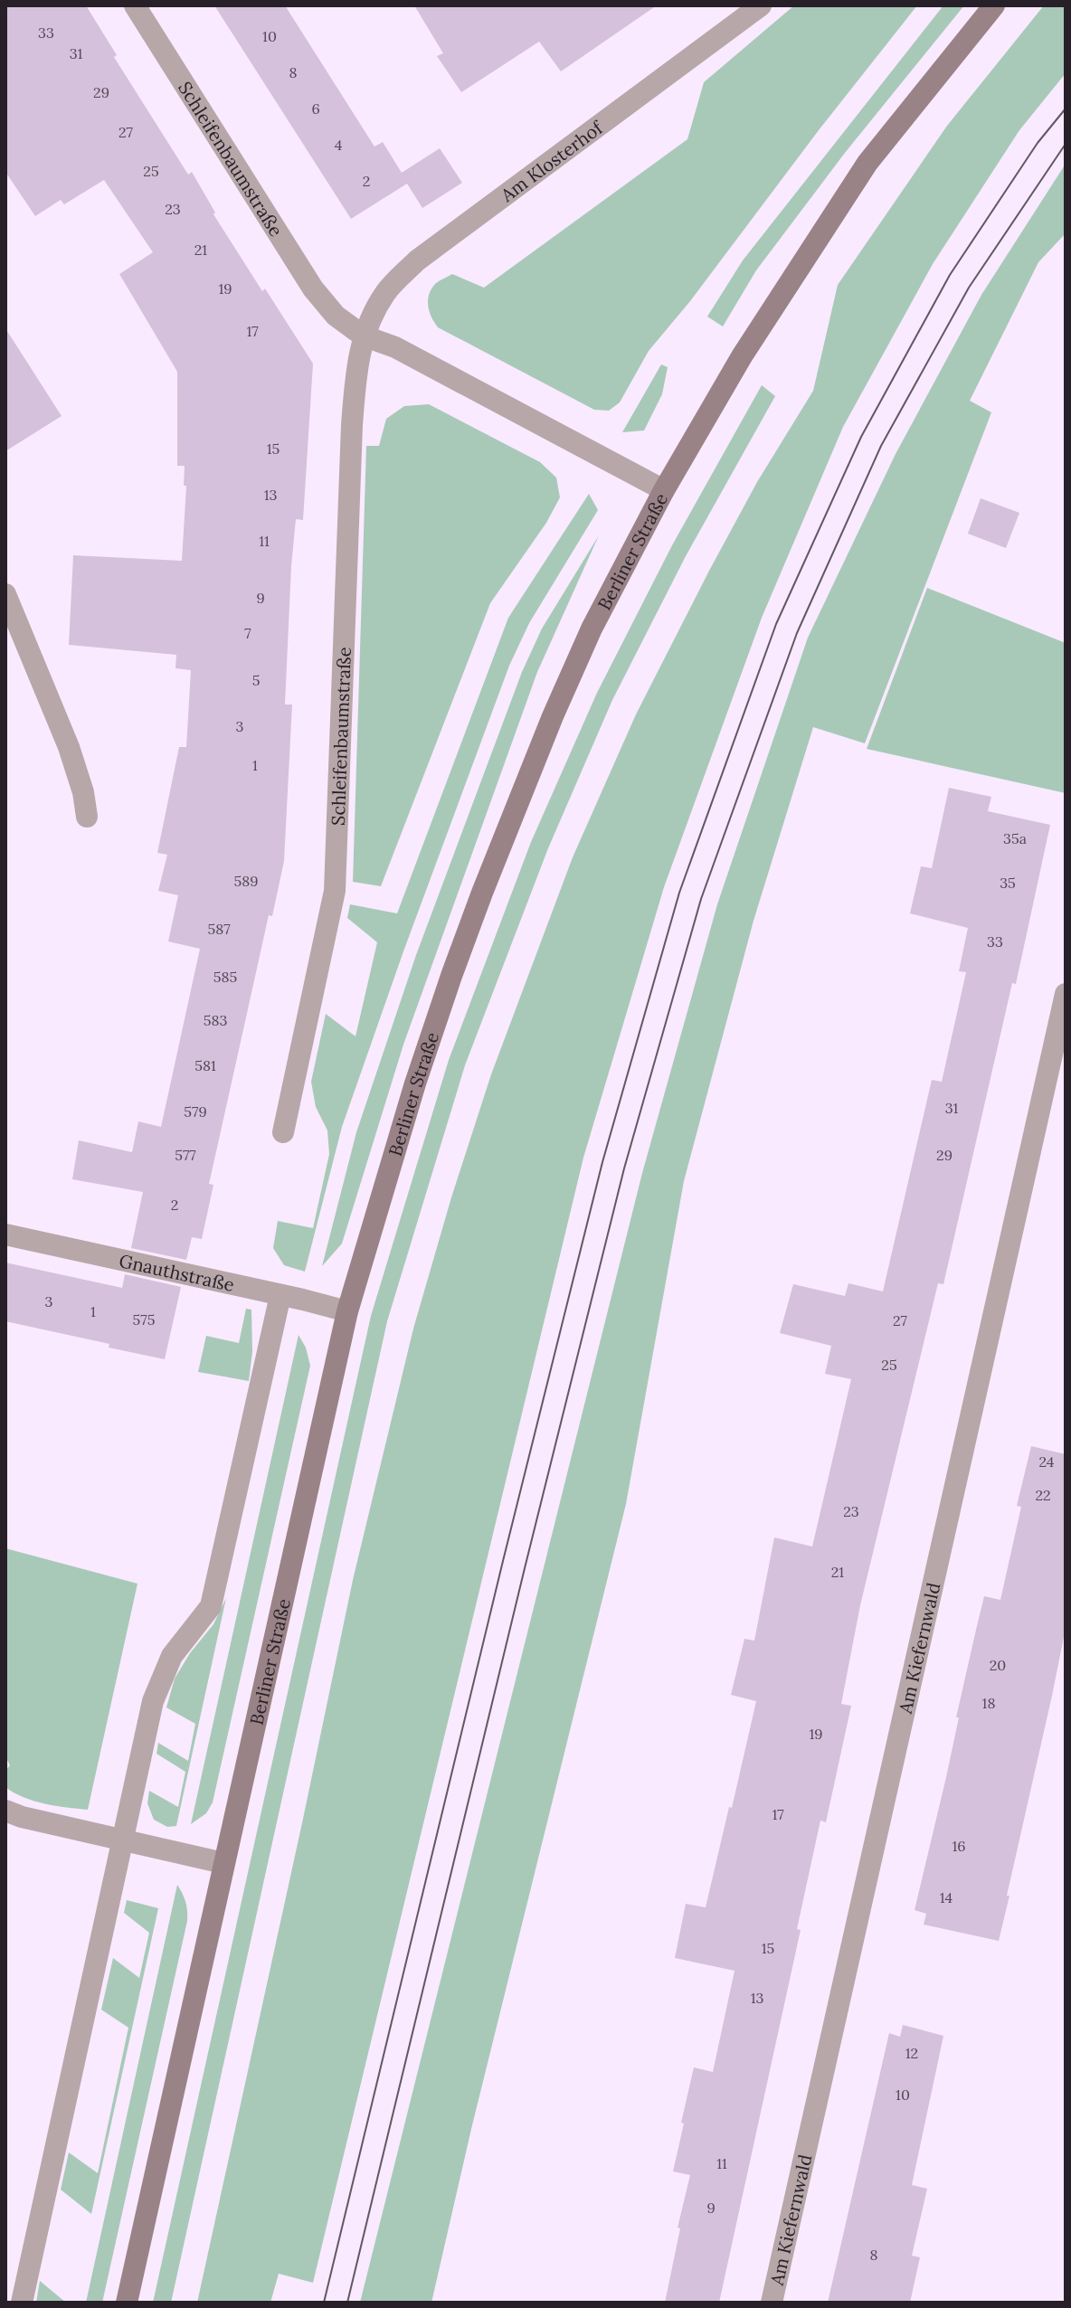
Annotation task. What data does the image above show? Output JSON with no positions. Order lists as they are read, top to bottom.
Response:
{
  "streets": {
    "main road": ["Berliner Straße"],
    "street": [
      "Schleifenbaumstraße",
      "Am Klosterhof",
      "Gnauthstraße",
      "Am Kiefernwald"
    ]
  },
  "crossings": [
    ["Schleifenbaumstraße", "Am Klosterhof"],
    ["Schleifenbaumstraße", "Berliner Straße"],
    ["Berliner Straße", "Gnauthstraße"]
  ],
  "house_numbers": [
    "33",
    "10",
    "31",
    "8",
    "29",
    "6",
    "27",
    "4",
    "25",
    "2",
    "23",
    "21",
    "19",
    "17",
    "15",
    "13",
    "11",
    "9",
    "7",
    "5",
    "3",
    "1",
    "35a",
    "589",
    "35",
    "587",
    "33",
    "585",
    "583",
    "581",
    "31",
    "579",
    "577",
    "29",
    "2",
    "3",
    "1",
    "575",
    "27",
    "25",
    "24",
    "22",
    "23",
    "21",
    "20",
    "18",
    "19",
    "17",
    "16",
    "14",
    "15",
    "13",
    "12",
    "10",
    "11",
    "9",
    "8"
  ]
}
